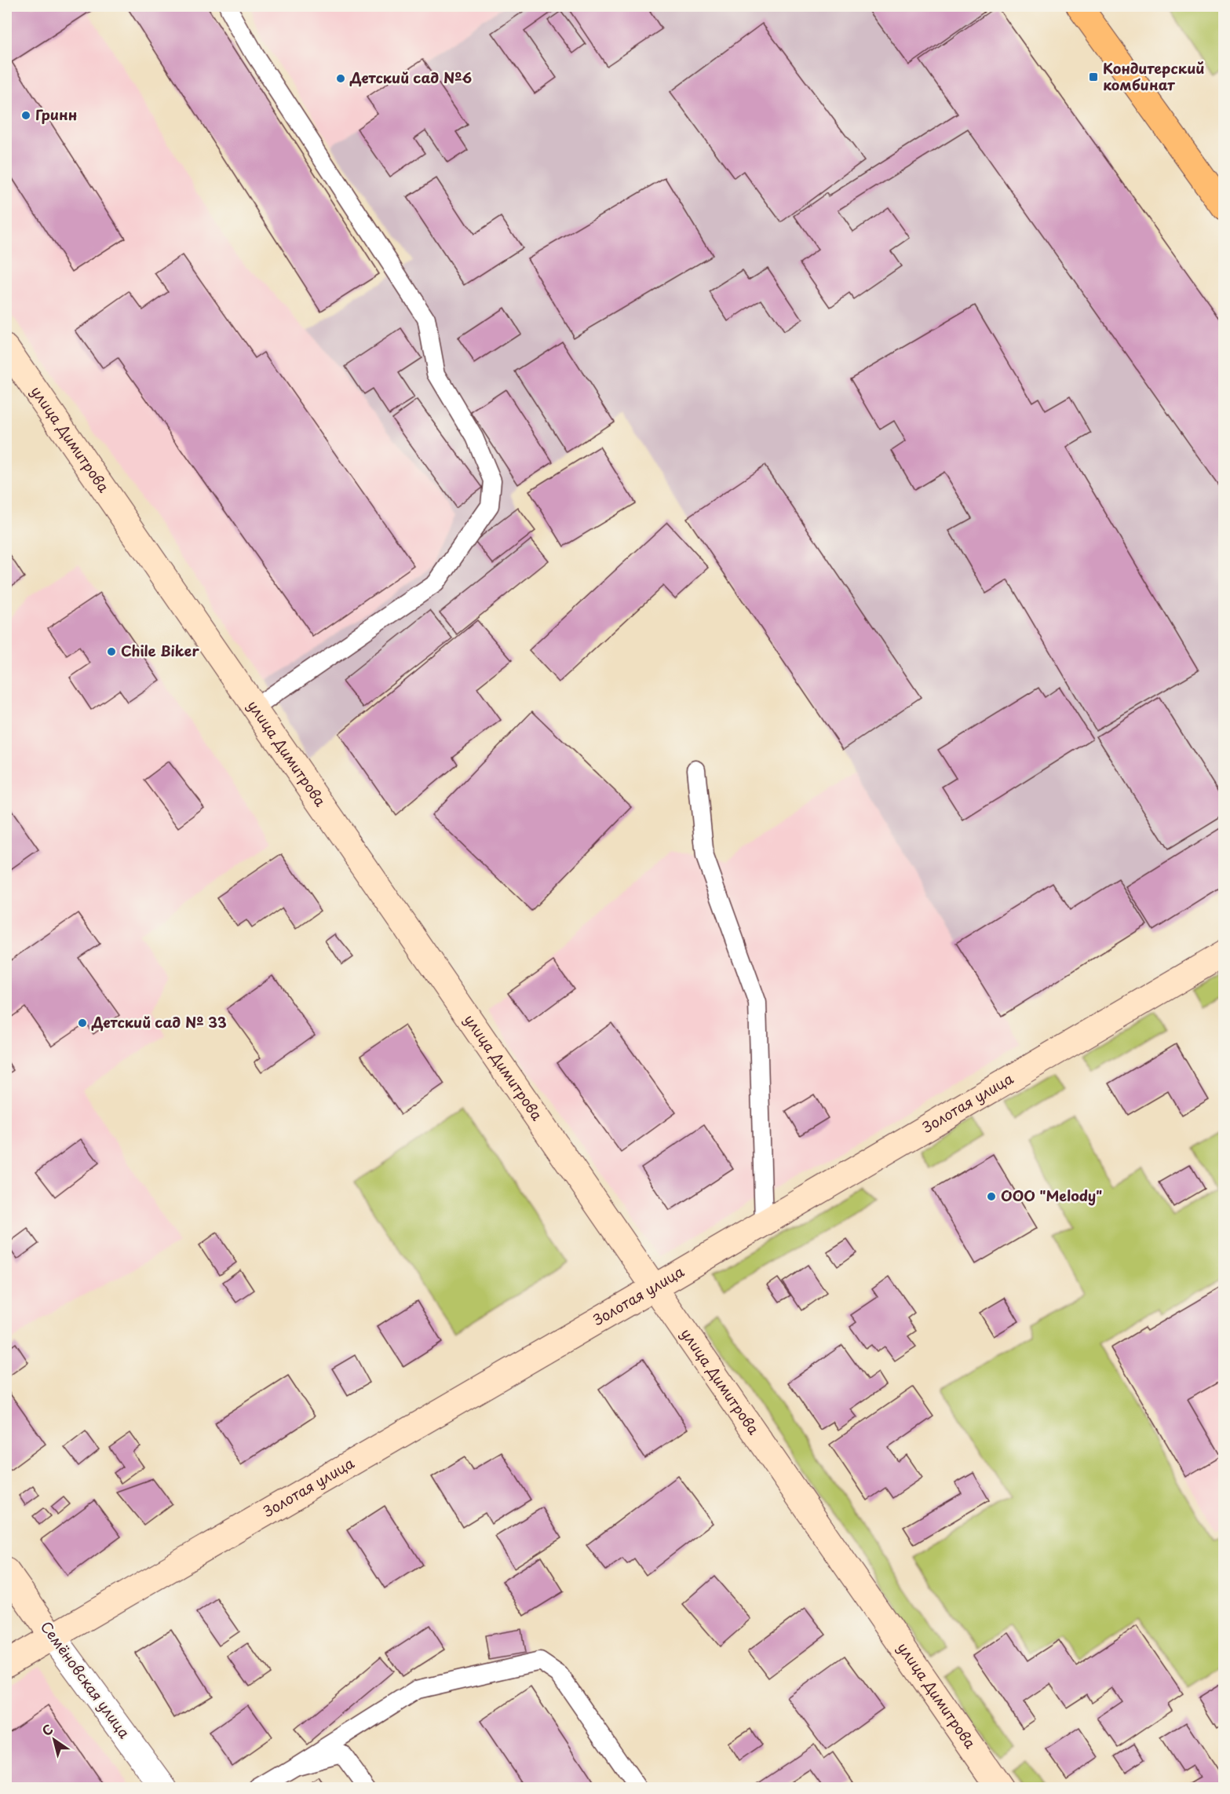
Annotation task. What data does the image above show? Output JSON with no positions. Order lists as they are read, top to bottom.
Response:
{
  "streets": {
    "main road": ["улица Димитрова", "Золотая улица", "Семёновская улица"]
  },
  "crossings": [
    ["улица Димитрова", "Золотая улица"],
    ["Золотая улица", "Семёновская улица"]
  ],
  "places": {
    "transit": ["Кондитерский комбинат"],
    "other": [
      "Детский сад №6",
      "Гринн",
      "Chile Biker",
      "Детский сад № 33",
      "ООО \"Melody\""
    ]
  },
  "north": "top left"
}
